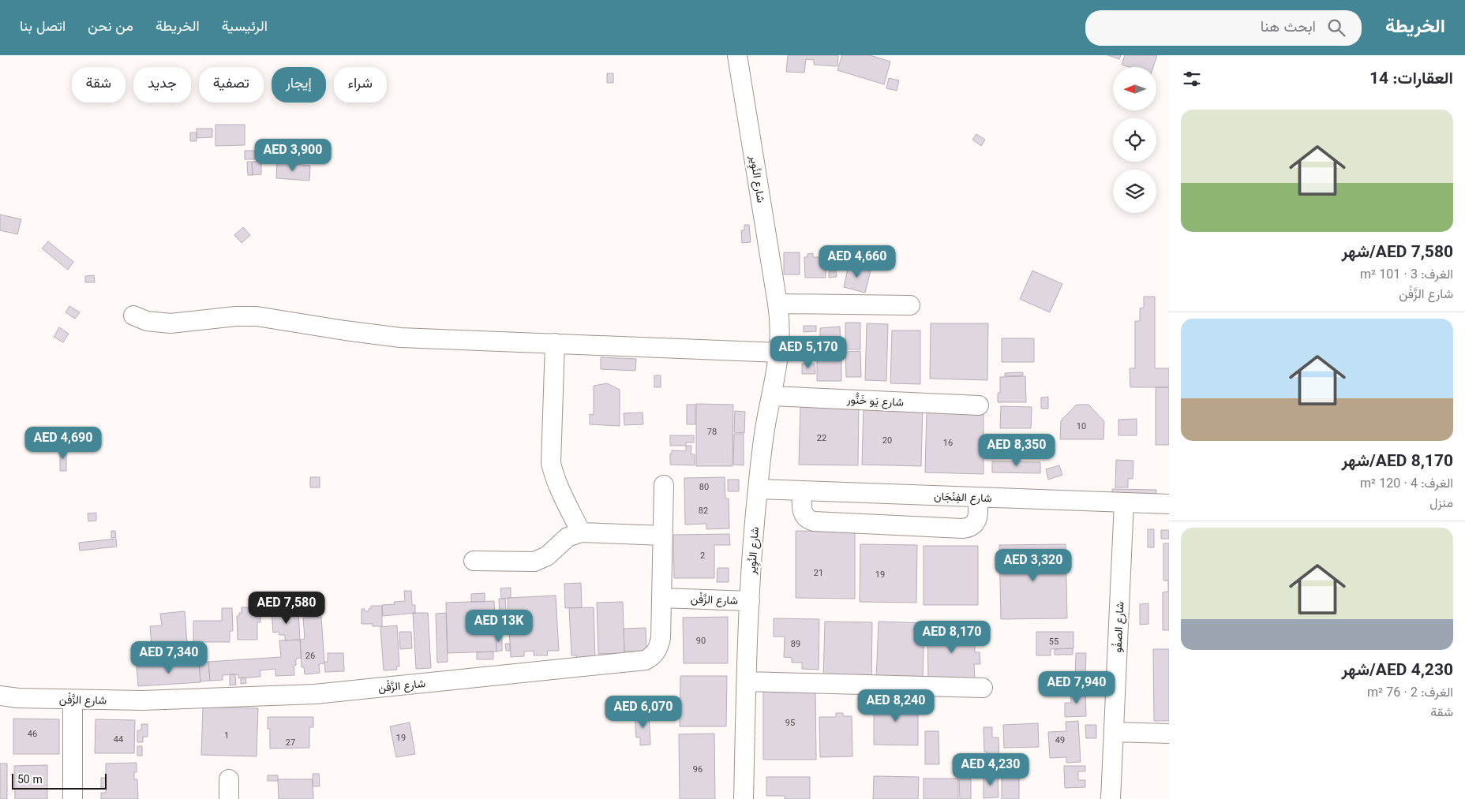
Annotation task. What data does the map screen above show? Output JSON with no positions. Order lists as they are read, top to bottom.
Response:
{
  "streets": {
    "street": [
      "شارع النُوِير",
      "شارع يَو خَنُّور",
      "شارع الفِنْجَان",
      "شارع الزَّفْن",
      "شارع الصفُو"
    ]
  },
  "crossings": [
    ["شارع النُوِير", "شارع يَو خَنُّور"],
    ["شارع النُوِير", "شارع الفِنْجَان"],
    ["شارع النُوِير", "شارع الزَّفْن"],
    ["شارع الفِنْجَان", "شارع الصفُو"]
  ],
  "house_numbers": [
    "10",
    "78",
    "22",
    "20",
    "16",
    "80",
    "82",
    "2",
    "21",
    "19",
    "90",
    "55",
    "89",
    "26",
    "95",
    "46",
    "1",
    "19",
    "44",
    "49",
    "27",
    "96"
  ],
  "scale_bar": "50 m",
  "north": "left",
  "page": {
    "header": "الخريطة",
    "search": "ابحث هنا",
    "nav": [
      "الرئيسية",
      "الخريطة",
      "من نحن",
      "اتصل بنا"
    ],
    "heading": "العقارات: 14",
    "chip": [
      "شراء",
      "إيجار",
      "تصفية",
      "جديد",
      "شقة"
    ],
    "list": [
      {
        "name": "AED 7,580/شهر",
        "note": "الغرف: 3 · 101 m² · شارع الزَّفْن"
      },
      {
        "name": "AED 8,170/شهر",
        "note": "الغرف: 4 · 120 m² · منزل"
      },
      {
        "name": "AED 4,230/شهر",
        "note": "الغرف: 2 · 76 m² · شقة"
      }
    ],
    "price": [
      "AED 3,900",
      "AED 4,660",
      "AED 5,170",
      "AED 4,690",
      "AED 8,350",
      "AED 3,320",
      "AED 7,580",
      "AED 13K",
      "AED 8,170",
      "AED 7,340",
      "AED 7,940",
      "AED 8,240",
      "AED 6,070",
      "AED 4,230"
    ],
    "scale": "50 m"
  }
}
